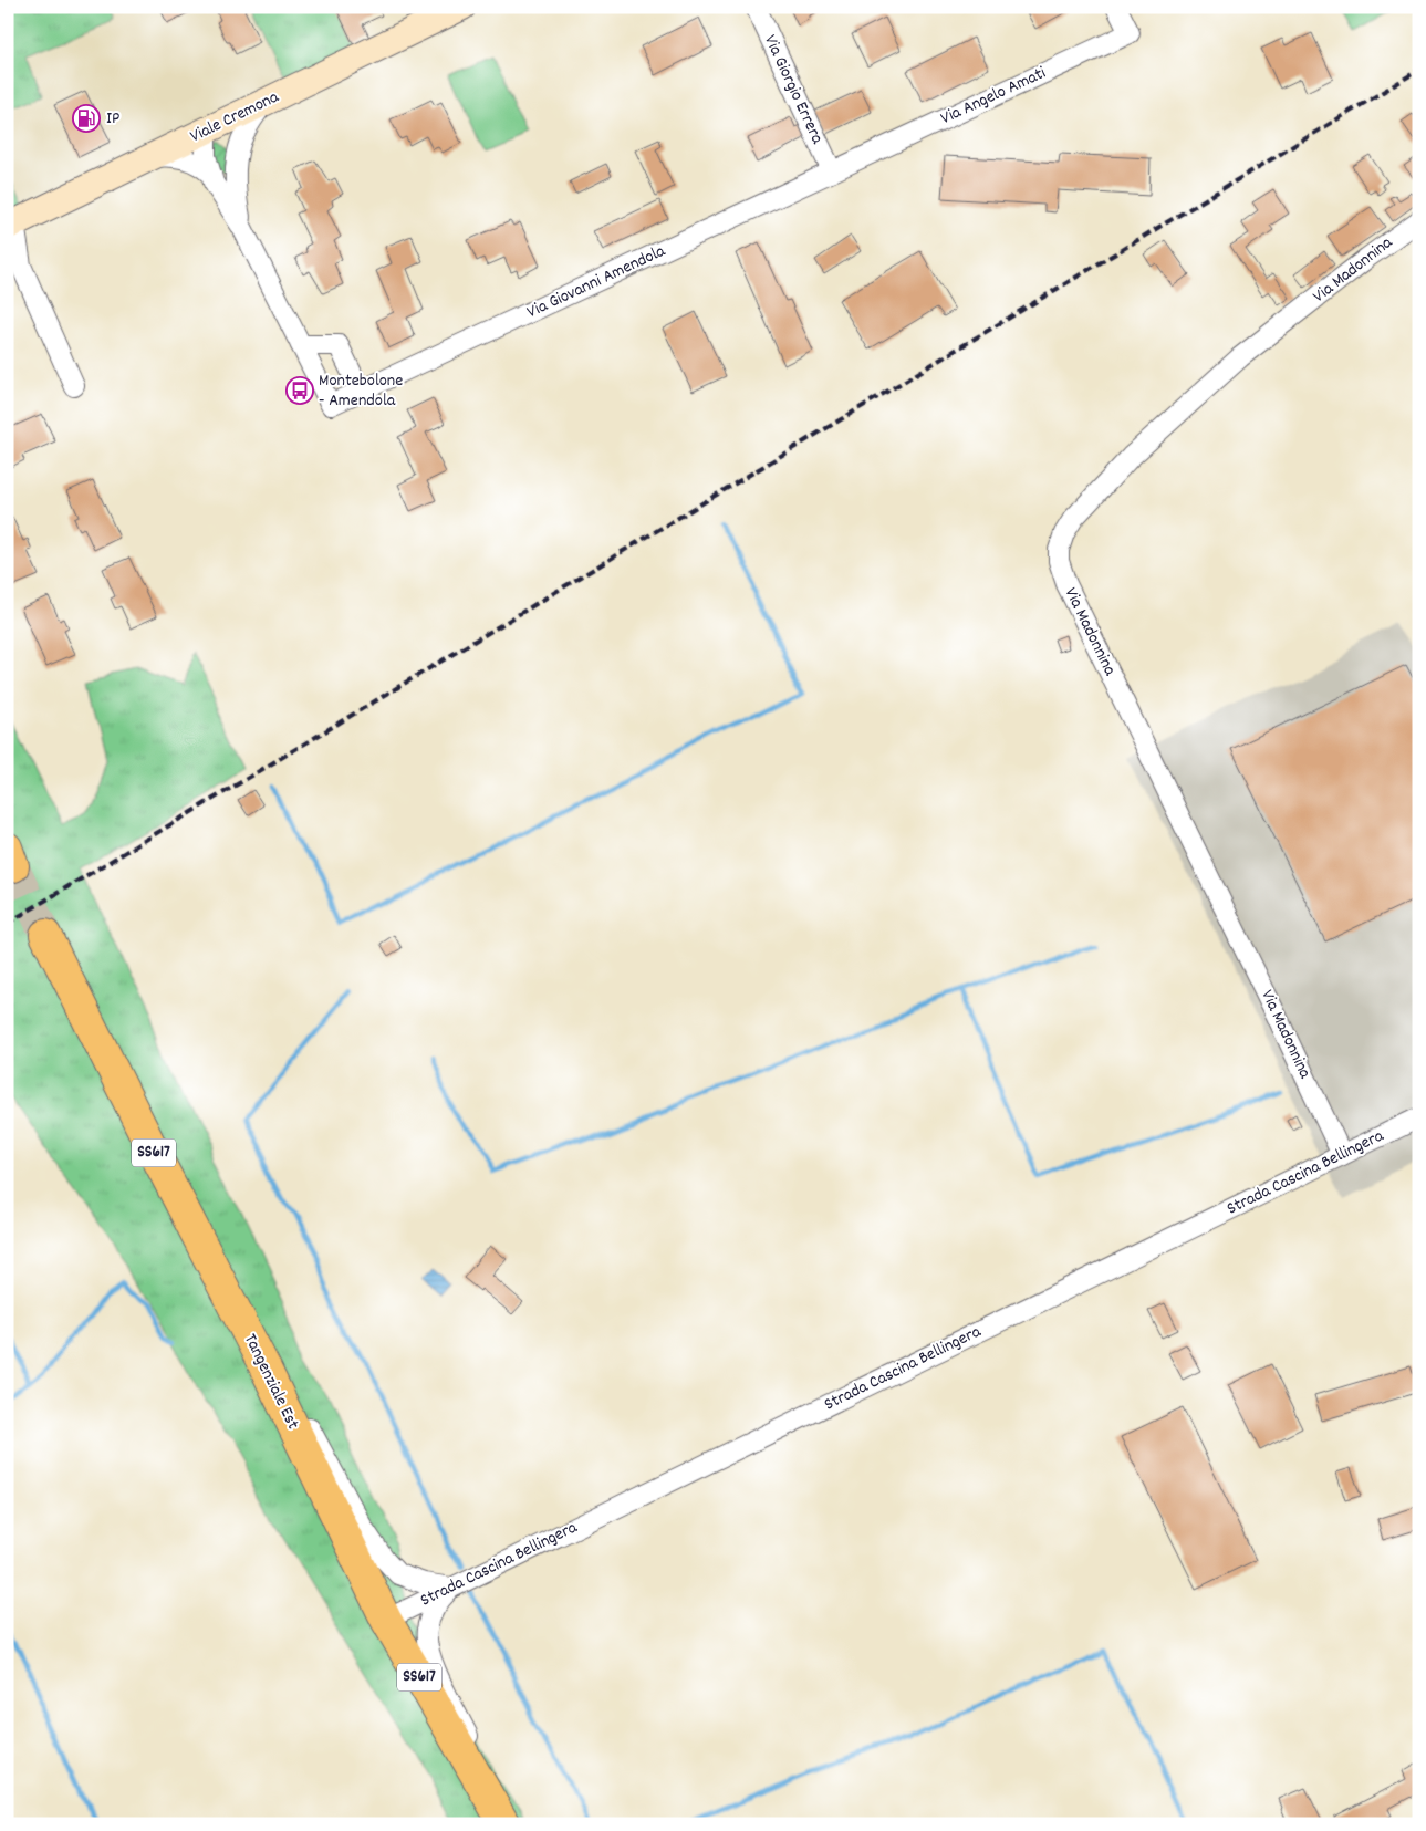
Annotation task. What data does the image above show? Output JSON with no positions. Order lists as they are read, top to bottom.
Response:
{
  "streets": {
    "main road": ["Viale Cremona", "SS617", "Tangenziale Est"],
    "street": [
      "Via Giorgio Errera",
      "Via Angelo Amati",
      "Via Madonnina",
      "Via Giovanni Amendola",
      "Strada Cascina Bellingera"
    ]
  },
  "crossings": [
    ["Via Giorgio Errera", "Via Angelo Amati"],
    ["Via Giorgio Errera", "Via Giovanni Amendola"],
    ["Via Angelo Amati", "Via Giovanni Amendola"],
    ["Viale Cremona", "Via Giovanni Amendola"],
    ["Via Madonnina", "Strada Cascina Bellingera"],
    ["Strada Cascina Bellingera", "Tangenziale Est"]
  ],
  "places": {
    "fuel station": ["IP"],
    "bus stop": ["Montebolone - Amendola"]
  }
}
